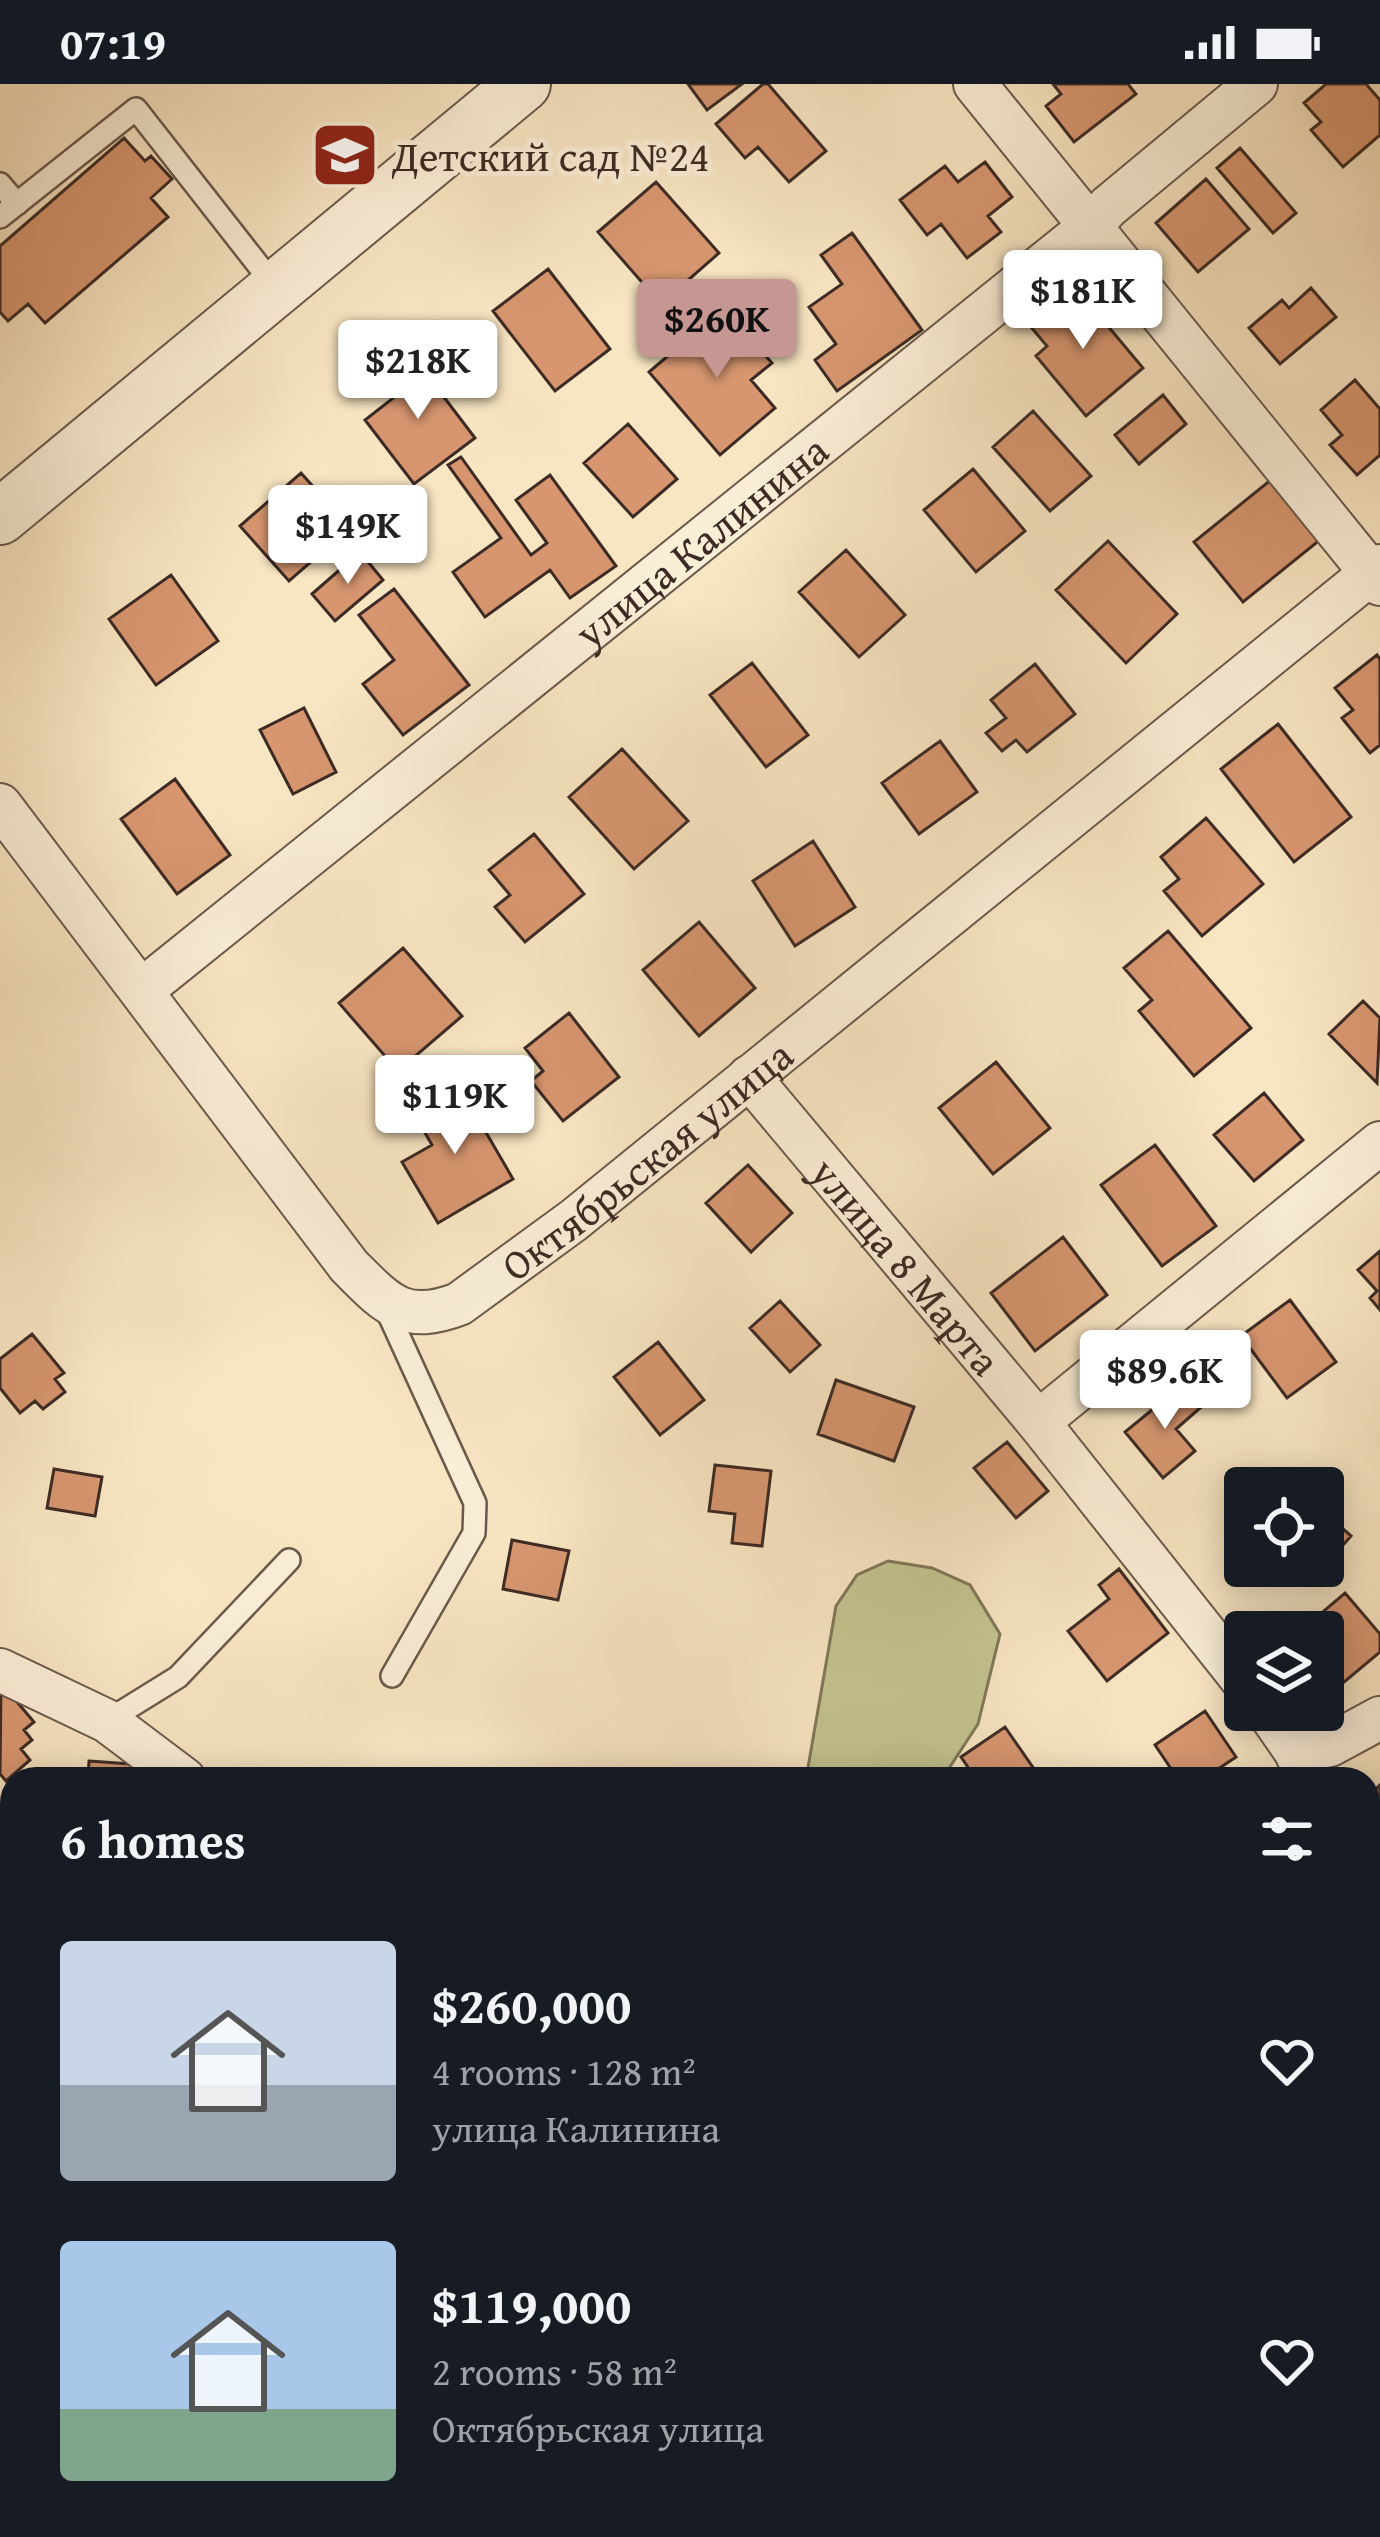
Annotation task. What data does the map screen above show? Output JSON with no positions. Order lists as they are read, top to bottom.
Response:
{
  "streets": {
    "street": ["улица Калинина", "Октябрьская улица", "улица 8 Марта"]
  },
  "crossings": [
    ["Октябрьская улица", "улица 8 Марта"]
  ],
  "places": {
    "school or university": ["Детский сад №24"]
  },
  "page": {
    "status": "07:19",
    "price": [
      "$181K",
      "$260K",
      "$218K",
      "$149K",
      "$119K",
      "$89.6K"
    ],
    "heading": "6 homes",
    "list": [
      {
        "name": "$260,000",
        "note": "4 rooms · 128 m² · улица Калинина"
      },
      {
        "name": "$119,000",
        "note": "2 rooms · 58 m² · Октябрьская улица"
      }
    ]
  }
}
